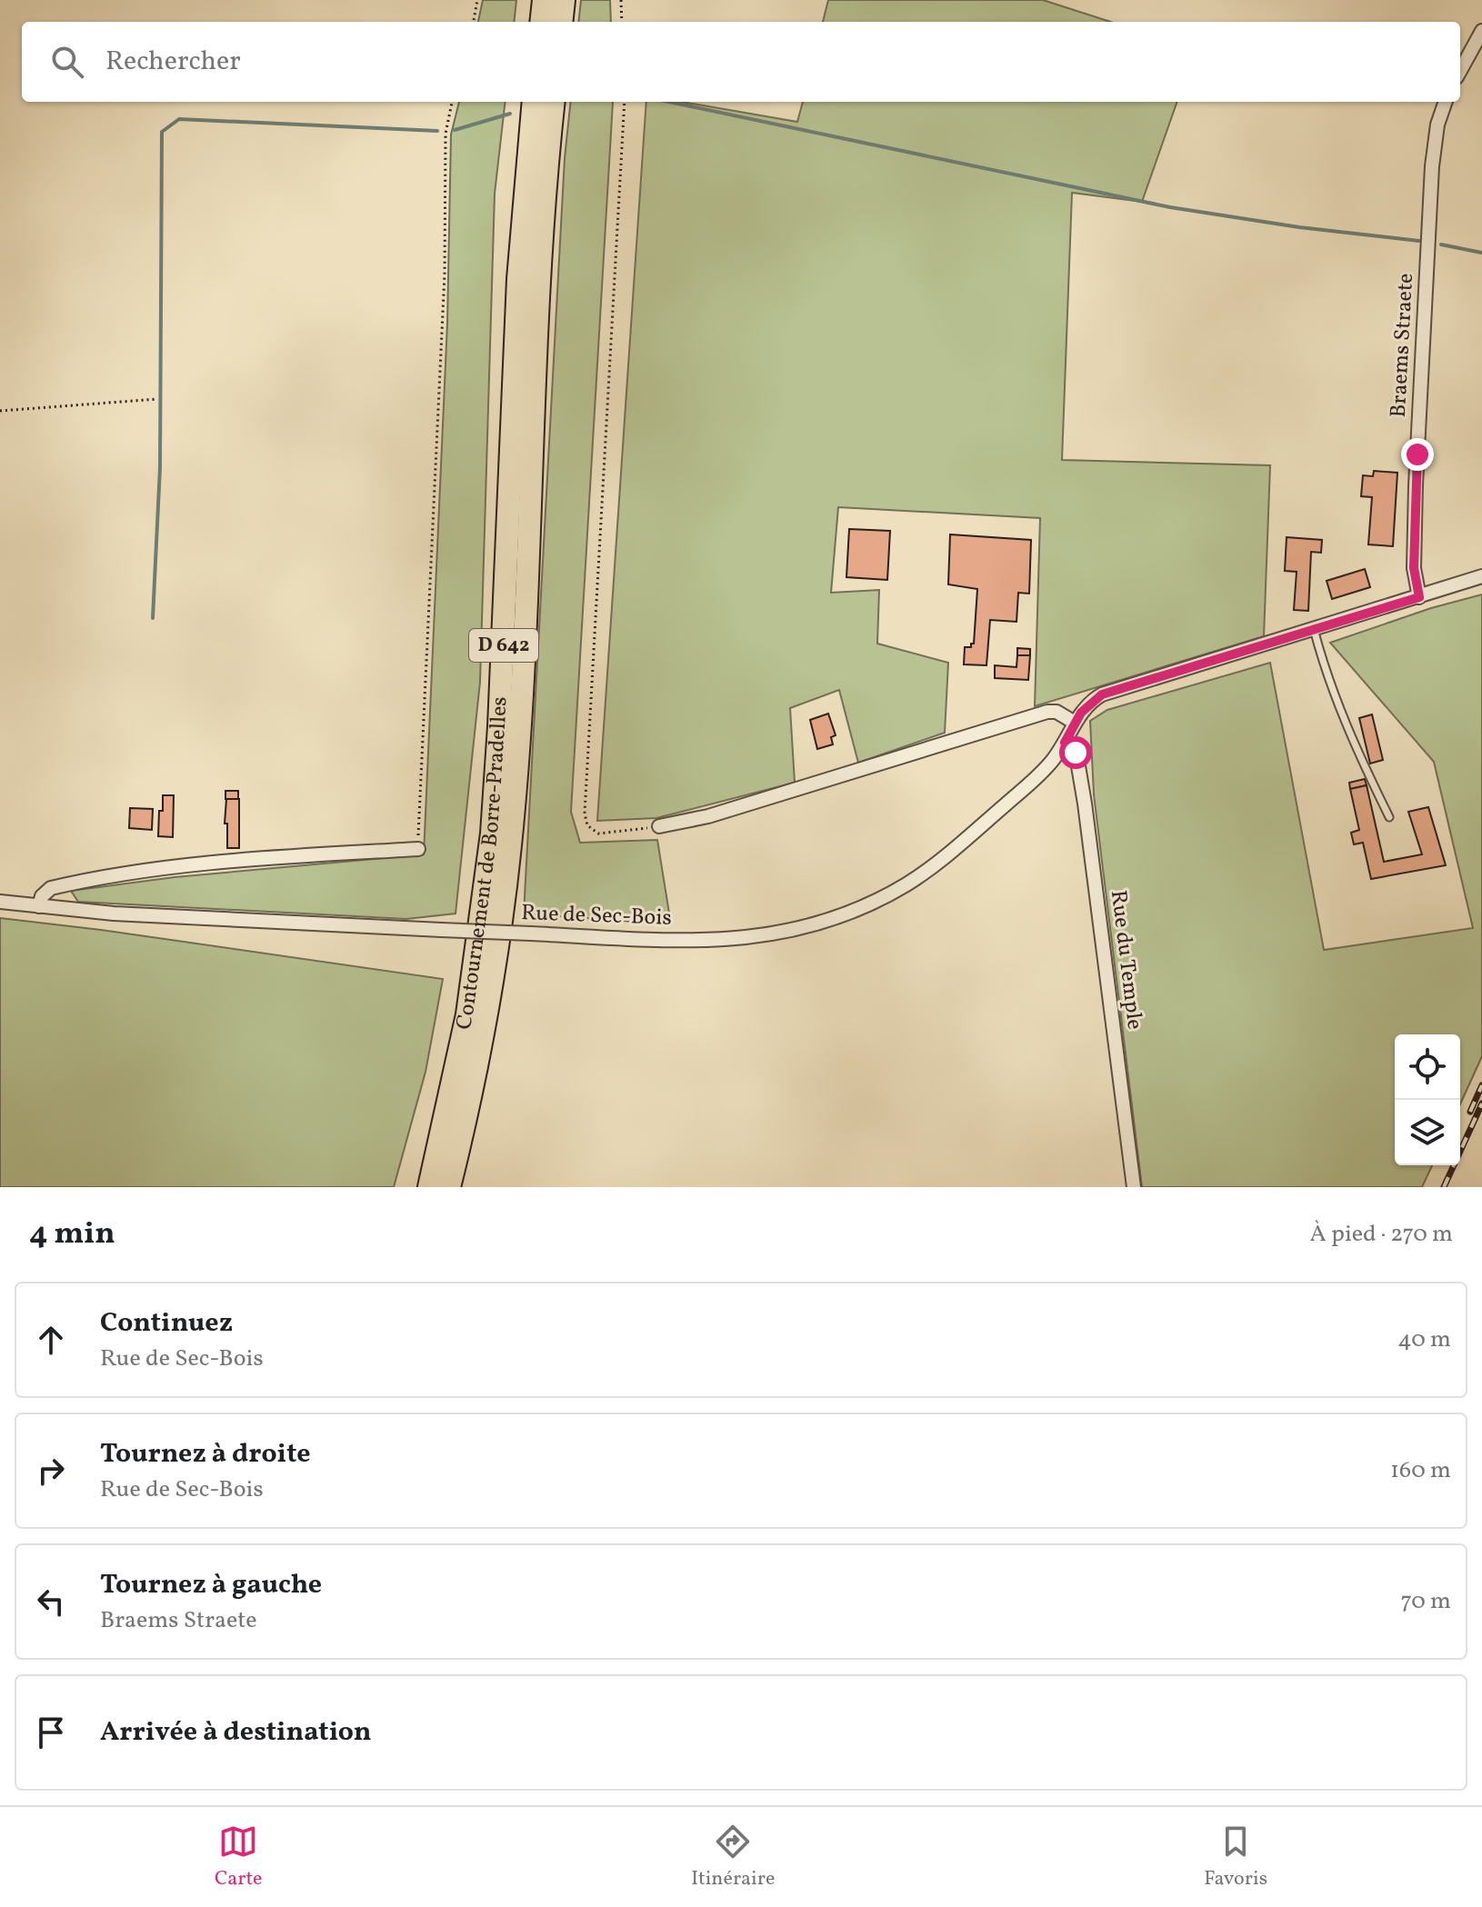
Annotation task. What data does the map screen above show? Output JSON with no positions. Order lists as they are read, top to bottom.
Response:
{
  "streets": {
    "highway": ["D 642", "Contournement de Borre-Pradelles"],
    "street": ["Braems Straete", "Rue de Sec-Bois", "Rue du Temple"]
  },
  "crossings": [
    ["Braems Straete", "Rue de Sec-Bois"],
    ["Rue de Sec-Bois", "Rue du Temple"]
  ],
  "page": {
    "search": "Rechercher",
    "heading": ["4 min", "À pied · 270 m"],
    "list": [
      ["Continuez", "Rue de Sec-Bois", "40 m"],
      ["Tournez à droite", "Rue de Sec-Bois", "160 m"],
      ["Tournez à gauche", "Braems Straete", "70 m"],
      "Arrivée à destination"
    ],
    "nav": ["Carte", "Itinéraire", "Favoris"]
  }
}
